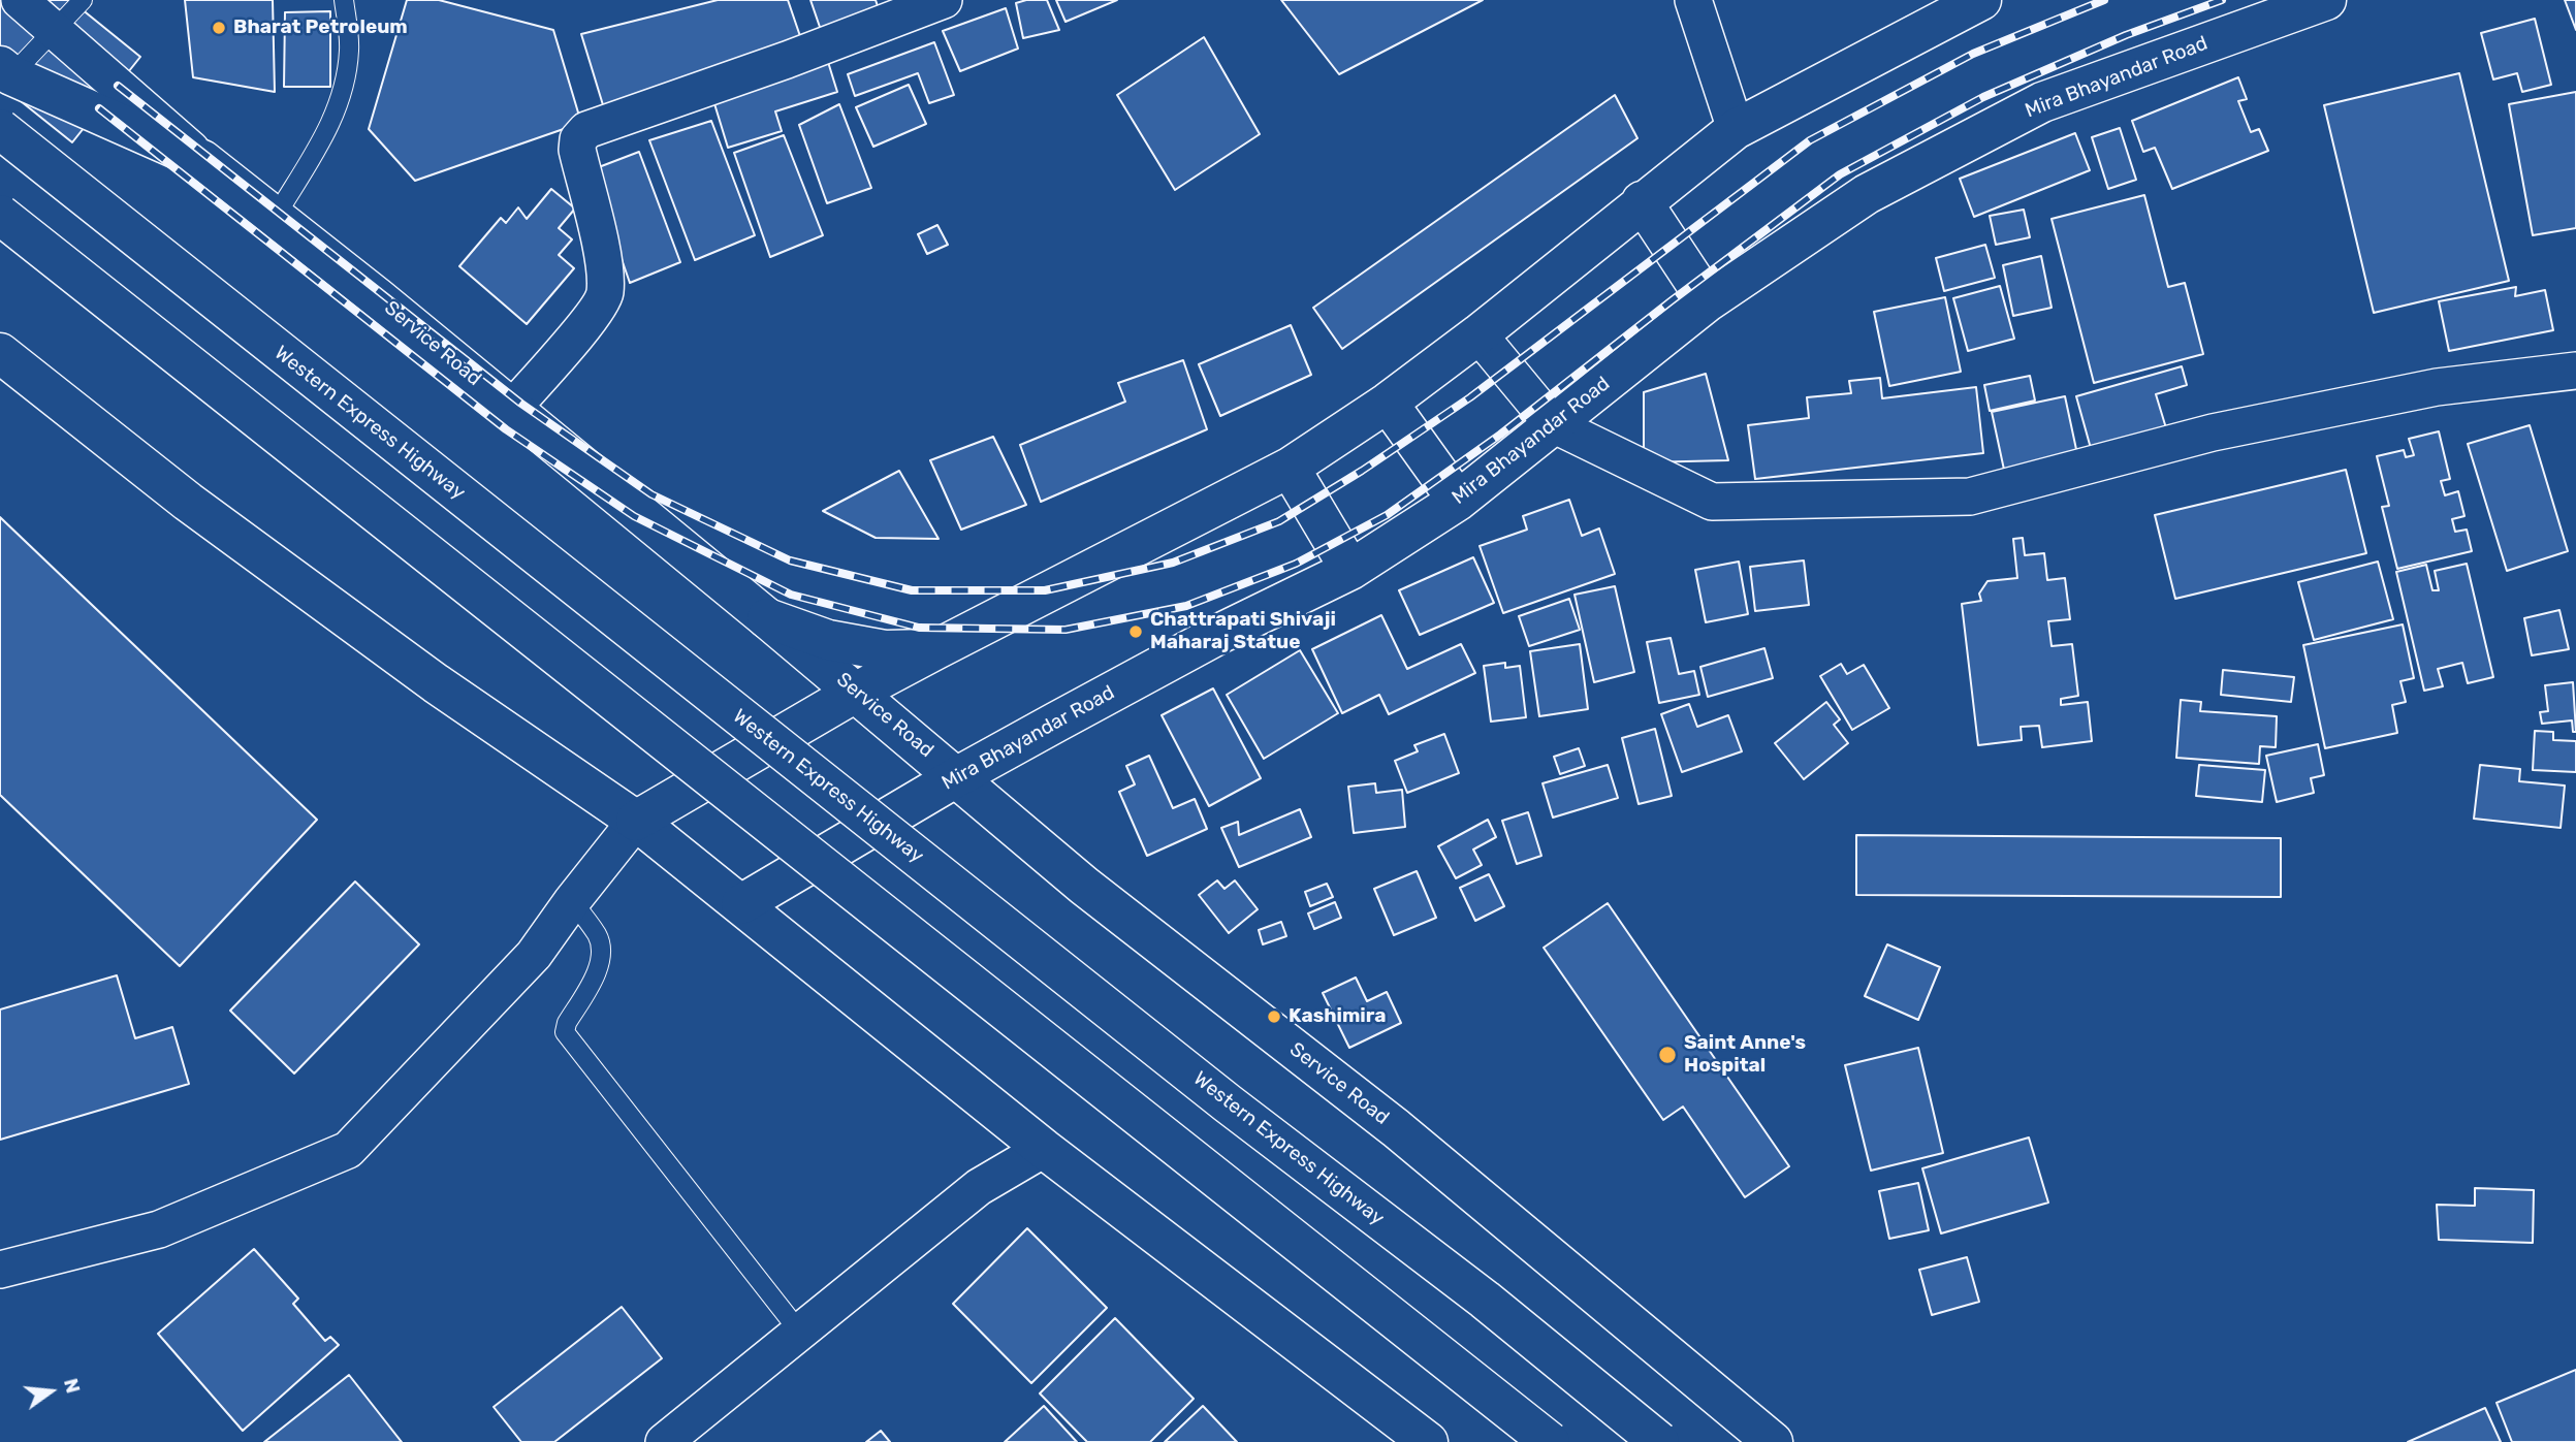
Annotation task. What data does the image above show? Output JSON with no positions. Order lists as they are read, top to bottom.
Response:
{
  "streets": {
    "main road": ["Mira Bhayandar Road", "Service Road", "Western Express Highway"]
  },
  "crossings": [
    ["Mira Bhayandar Road", "Service Road"]
  ],
  "places": [
    "Bharat Petroleum",
    "Chattrapati Shivaji Maharaj Statue",
    "Kashimira",
    "Saint Anne's Hospital"
  ],
  "north": "right"
}
